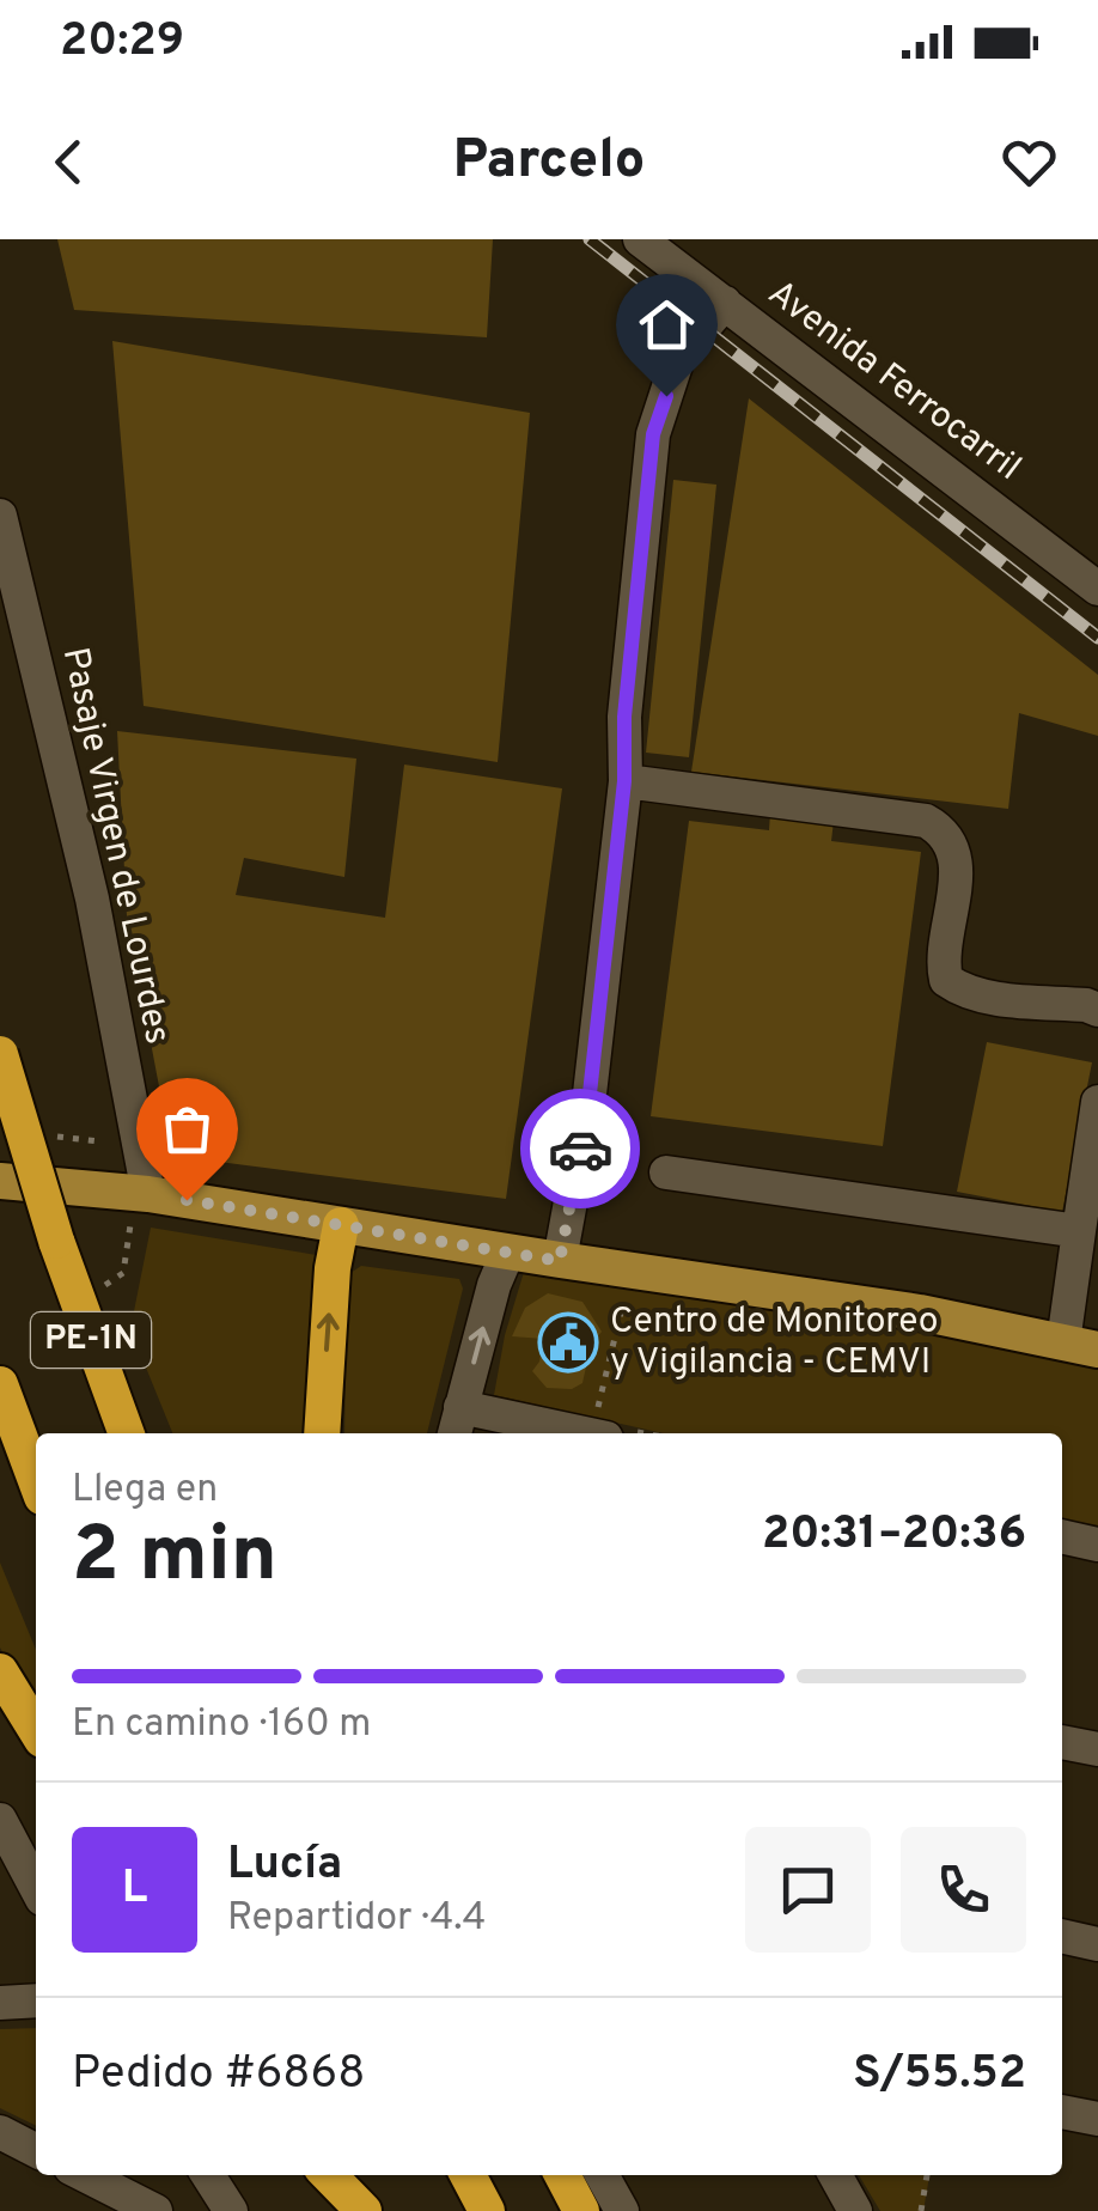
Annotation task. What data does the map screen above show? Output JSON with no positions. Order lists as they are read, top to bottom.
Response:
{
  "streets": {
    "highway": ["PE-1N"],
    "street": ["Avenida Ferrocarril", "Pasaje Virgen de Lourdes"]
  },
  "places": {
    "public building": ["Centro de Monitoreo y Vigilancia - CEMVI"]
  },
  "page": {
    "status": "20:29",
    "header": "Parcelo",
    "heading": ["2 min", "Llega en", "20:31–20:36"],
    "panel": [
      "Lucía",
      "Repartidor · 4.4",
      "Pedido #6868",
      "S/55.52"
    ],
    "bar": "En camino · 160 m",
    "round": "L"
  }
}
